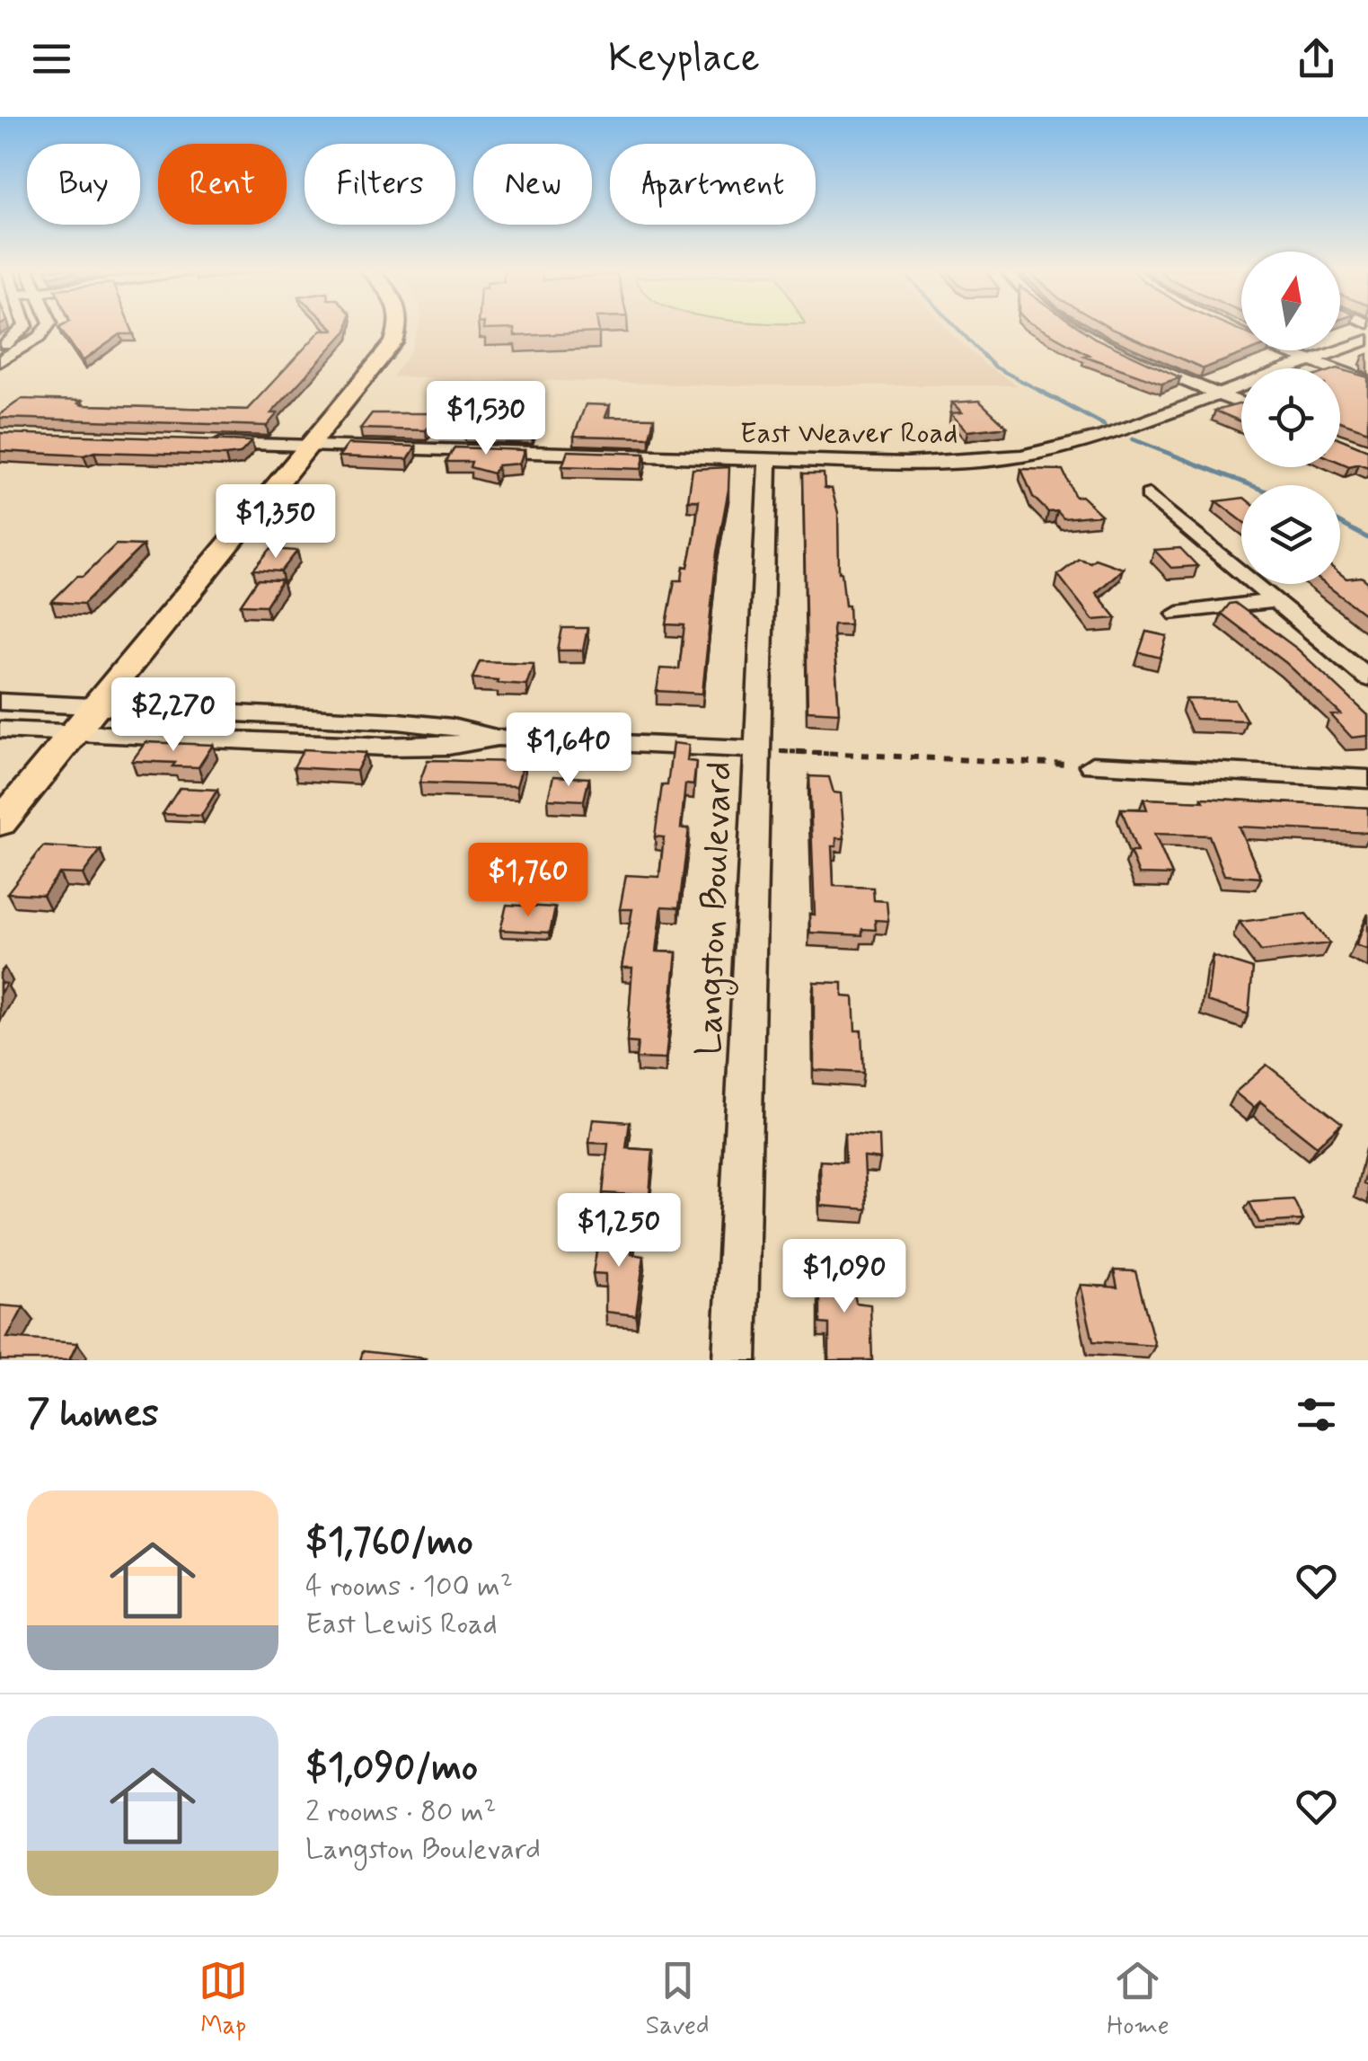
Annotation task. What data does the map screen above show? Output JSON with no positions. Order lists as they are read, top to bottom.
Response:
{
  "streets": {
    "street": ["East Weaver Road", "Langston Boulevard"]
  },
  "crossings": [
    ["East Weaver Road", "Langston Boulevard"]
  ],
  "north": "top",
  "page": {
    "header": "Keyplace",
    "chip": [
      "Buy",
      "Rent",
      "Filters",
      "New",
      "Apartment"
    ],
    "price": [
      "$1,530",
      "$1,350",
      "$2,270",
      "$1,640",
      "$1,760",
      "$1,250",
      "$1,090"
    ],
    "heading": "7 homes",
    "list": [
      {
        "name": "$1,760/mo",
        "note": "4 rooms · 100 m² · East Lewis Road"
      },
      {
        "name": "$1,090/mo",
        "note": "2 rooms · 80 m² · Langston Boulevard"
      }
    ],
    "tabs": ["Map", "Saved", "Home"]
  }
}
